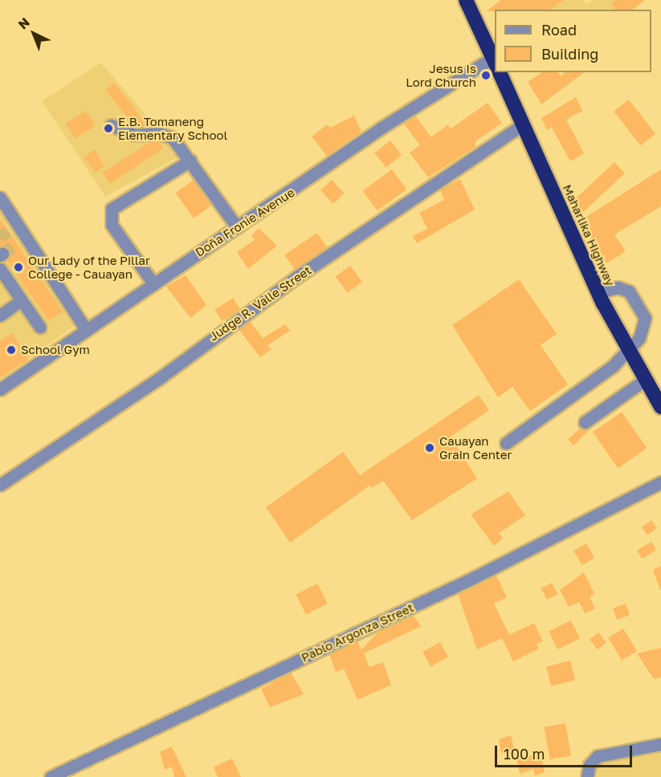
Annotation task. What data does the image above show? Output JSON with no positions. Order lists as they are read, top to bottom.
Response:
{
  "streets": {
    "highway": ["Maharlika Highway"],
    "street": ["Doña Fronie Avenue", "Judge R. Valle Street", "Pablo Argonza Street"]
  },
  "crossings": [
    ["Maharlika Highway", "Judge R. Valle Street"]
  ],
  "places": [
    "Jesus Is Lord Church",
    "E.B. Tomaneng Elementary School",
    "Our Lady of the Pillar College - Cauayan",
    "School Gym",
    "Cauayan Grain Center"
  ],
  "legend": ["Road", "Building"],
  "scale_bar": "100 m",
  "north": "top left"
}
